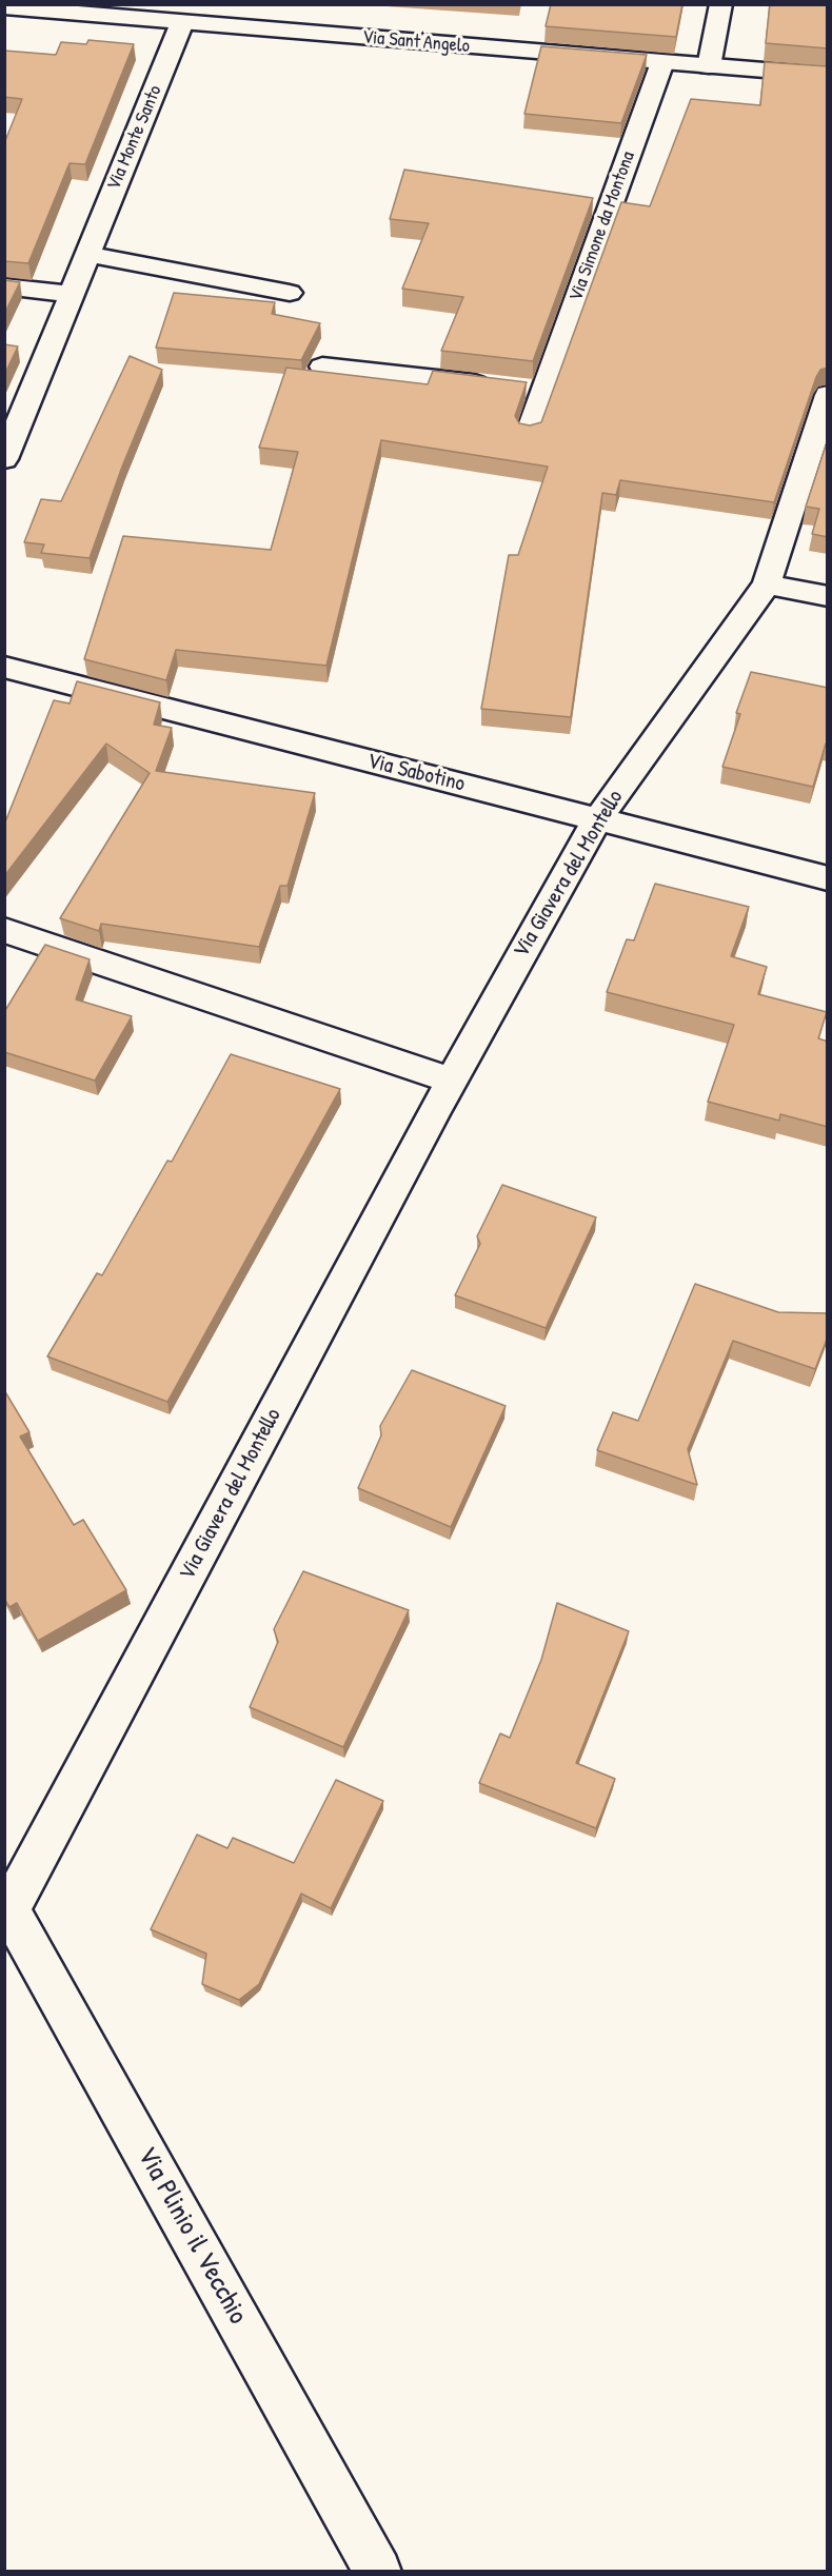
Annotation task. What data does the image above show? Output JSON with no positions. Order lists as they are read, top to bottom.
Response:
{
  "streets": {
    "street": [
      "Via Sant'Angelo",
      "Via Monte Santo",
      "Via Simone da Montona",
      "Via Sabotino",
      "Via Giavera del Montello",
      "Via Plinio il Vecchio"
    ]
  },
  "crossings": [
    ["Via Sant'Angelo", "Via Monte Santo"],
    ["Via Sant'Angelo", "Via Simone da Montona"],
    ["Via Sabotino", "Via Giavera del Montello"],
    ["Via Giavera del Montello", "Via Plinio il Vecchio"]
  ]
}
